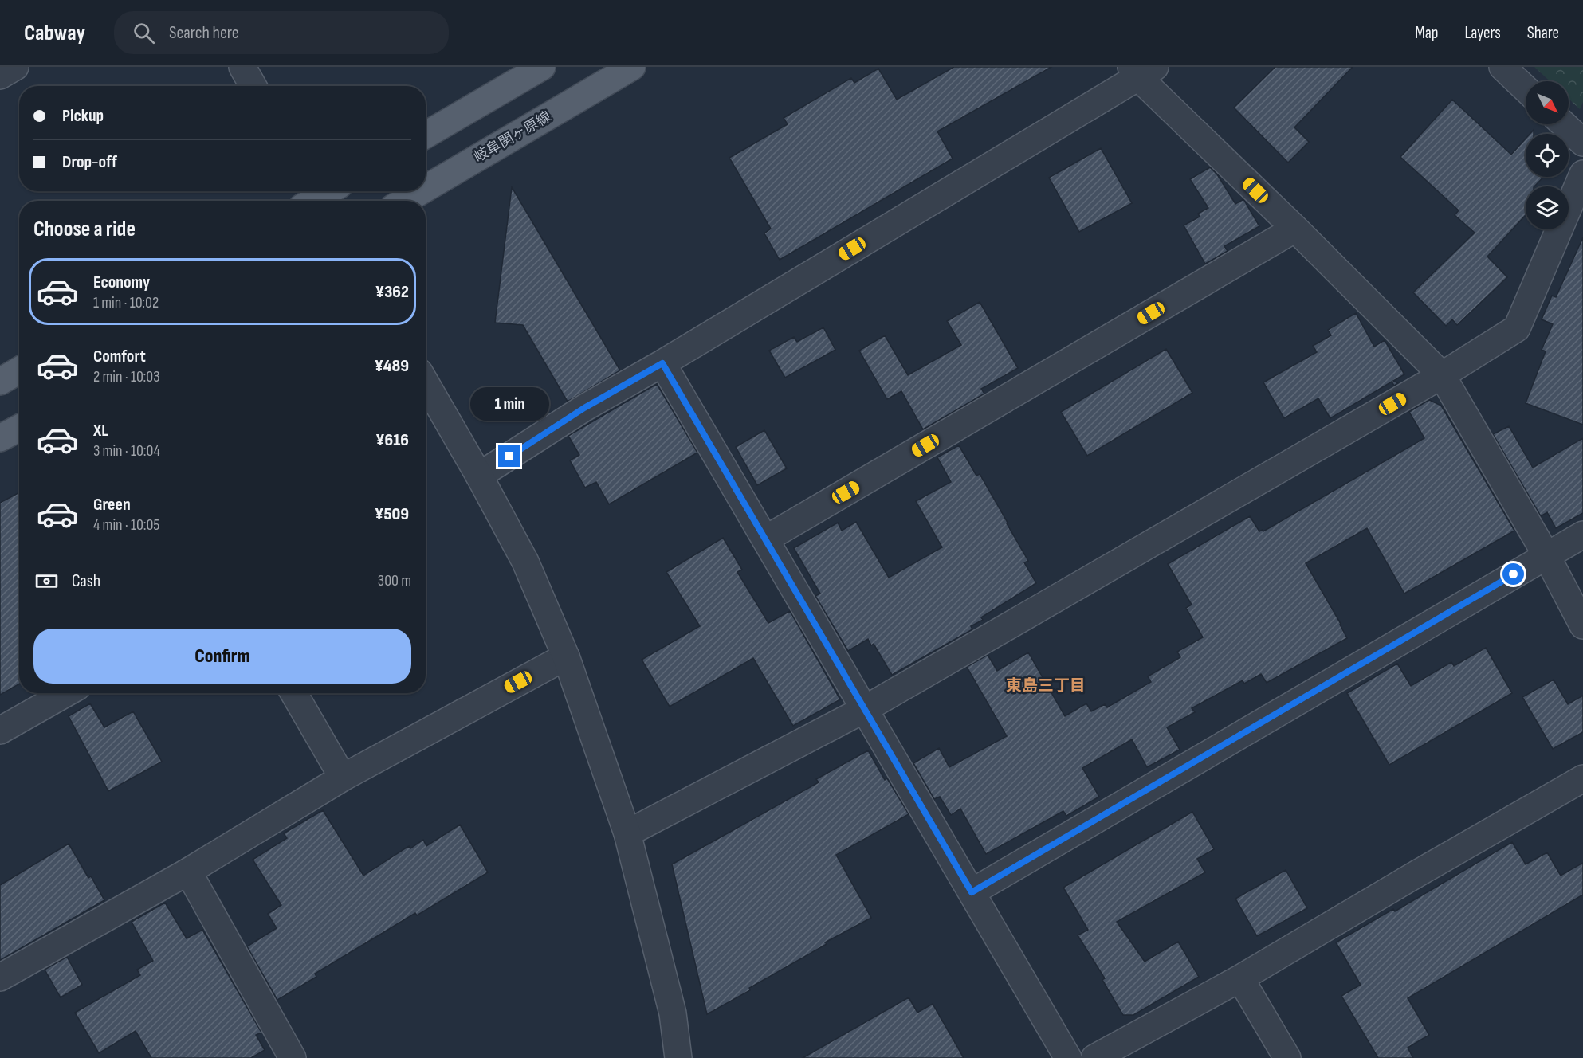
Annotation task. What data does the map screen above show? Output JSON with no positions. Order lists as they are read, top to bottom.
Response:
{
  "streets": {
    "main road": ["岐阜関ヶ原線"]
  },
  "districts": ["東島三丁目"],
  "north": "bottom right",
  "page": {
    "header": "Cabway",
    "search": "Search here",
    "nav": ["Map", "Layers", "Share"],
    "banner": ["Pickup", "Drop-off"],
    "heading": "Choose a ride",
    "list": [
      {
        "name": "Economy",
        "note": "1 min · 10:02",
        "value": "¥362"
      },
      {
        "name": "Comfort",
        "note": "2 min · 10:03",
        "value": "¥489"
      },
      {
        "name": "XL",
        "note": "3 min · 10:04",
        "value": "¥616"
      },
      {
        "name": "Green",
        "note": "4 min · 10:05",
        "value": "¥509"
      }
    ],
    "bubble": "1 min",
    "pay": ["Cash", "300 m"],
    "buttons": "Confirm"
  }
}
